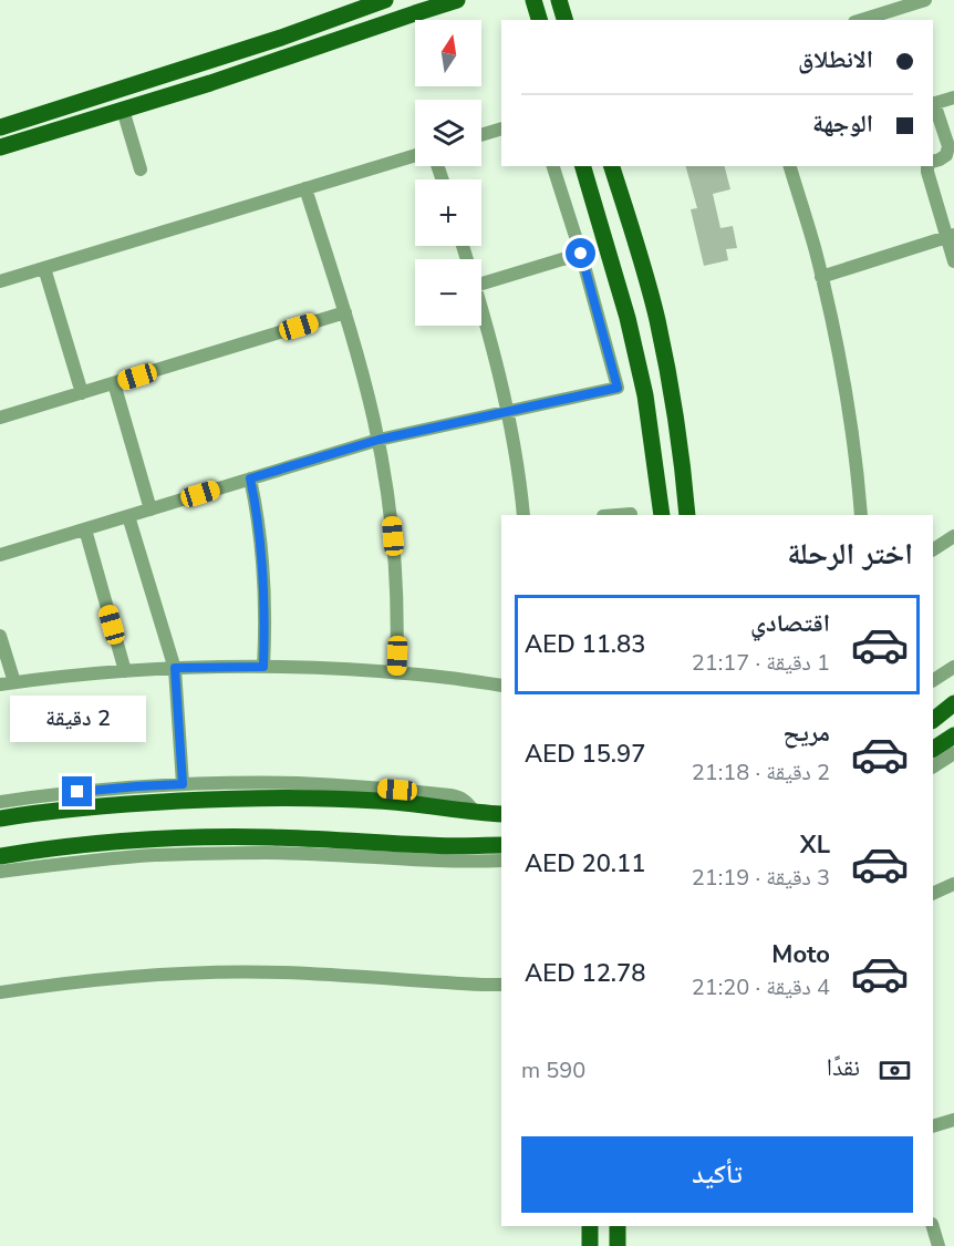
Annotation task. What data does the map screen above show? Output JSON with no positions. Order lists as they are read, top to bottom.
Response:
{
  "north": "top",
  "page": {
    "map_buttons": ["+", "−"],
    "banner": ["الانطلاق", "الوجهة"],
    "heading": "اختر الرحلة",
    "list": [
      {
        "name": "اقتصادي",
        "note": "1 دقيقة · 21:17",
        "value": "AED 11.83"
      },
      {
        "name": "مريح",
        "note": "2 دقيقة · 21:18",
        "value": "AED 15.97"
      },
      {
        "name": "XL",
        "note": "3 دقيقة · 21:19",
        "value": "AED 20.11"
      },
      {
        "name": "Moto",
        "note": "4 دقيقة · 21:20",
        "value": "AED 12.78"
      }
    ],
    "bubble": "2 دقيقة",
    "pay": ["نقدًا", "590 m"],
    "buttons": "تأكيد"
  }
}
